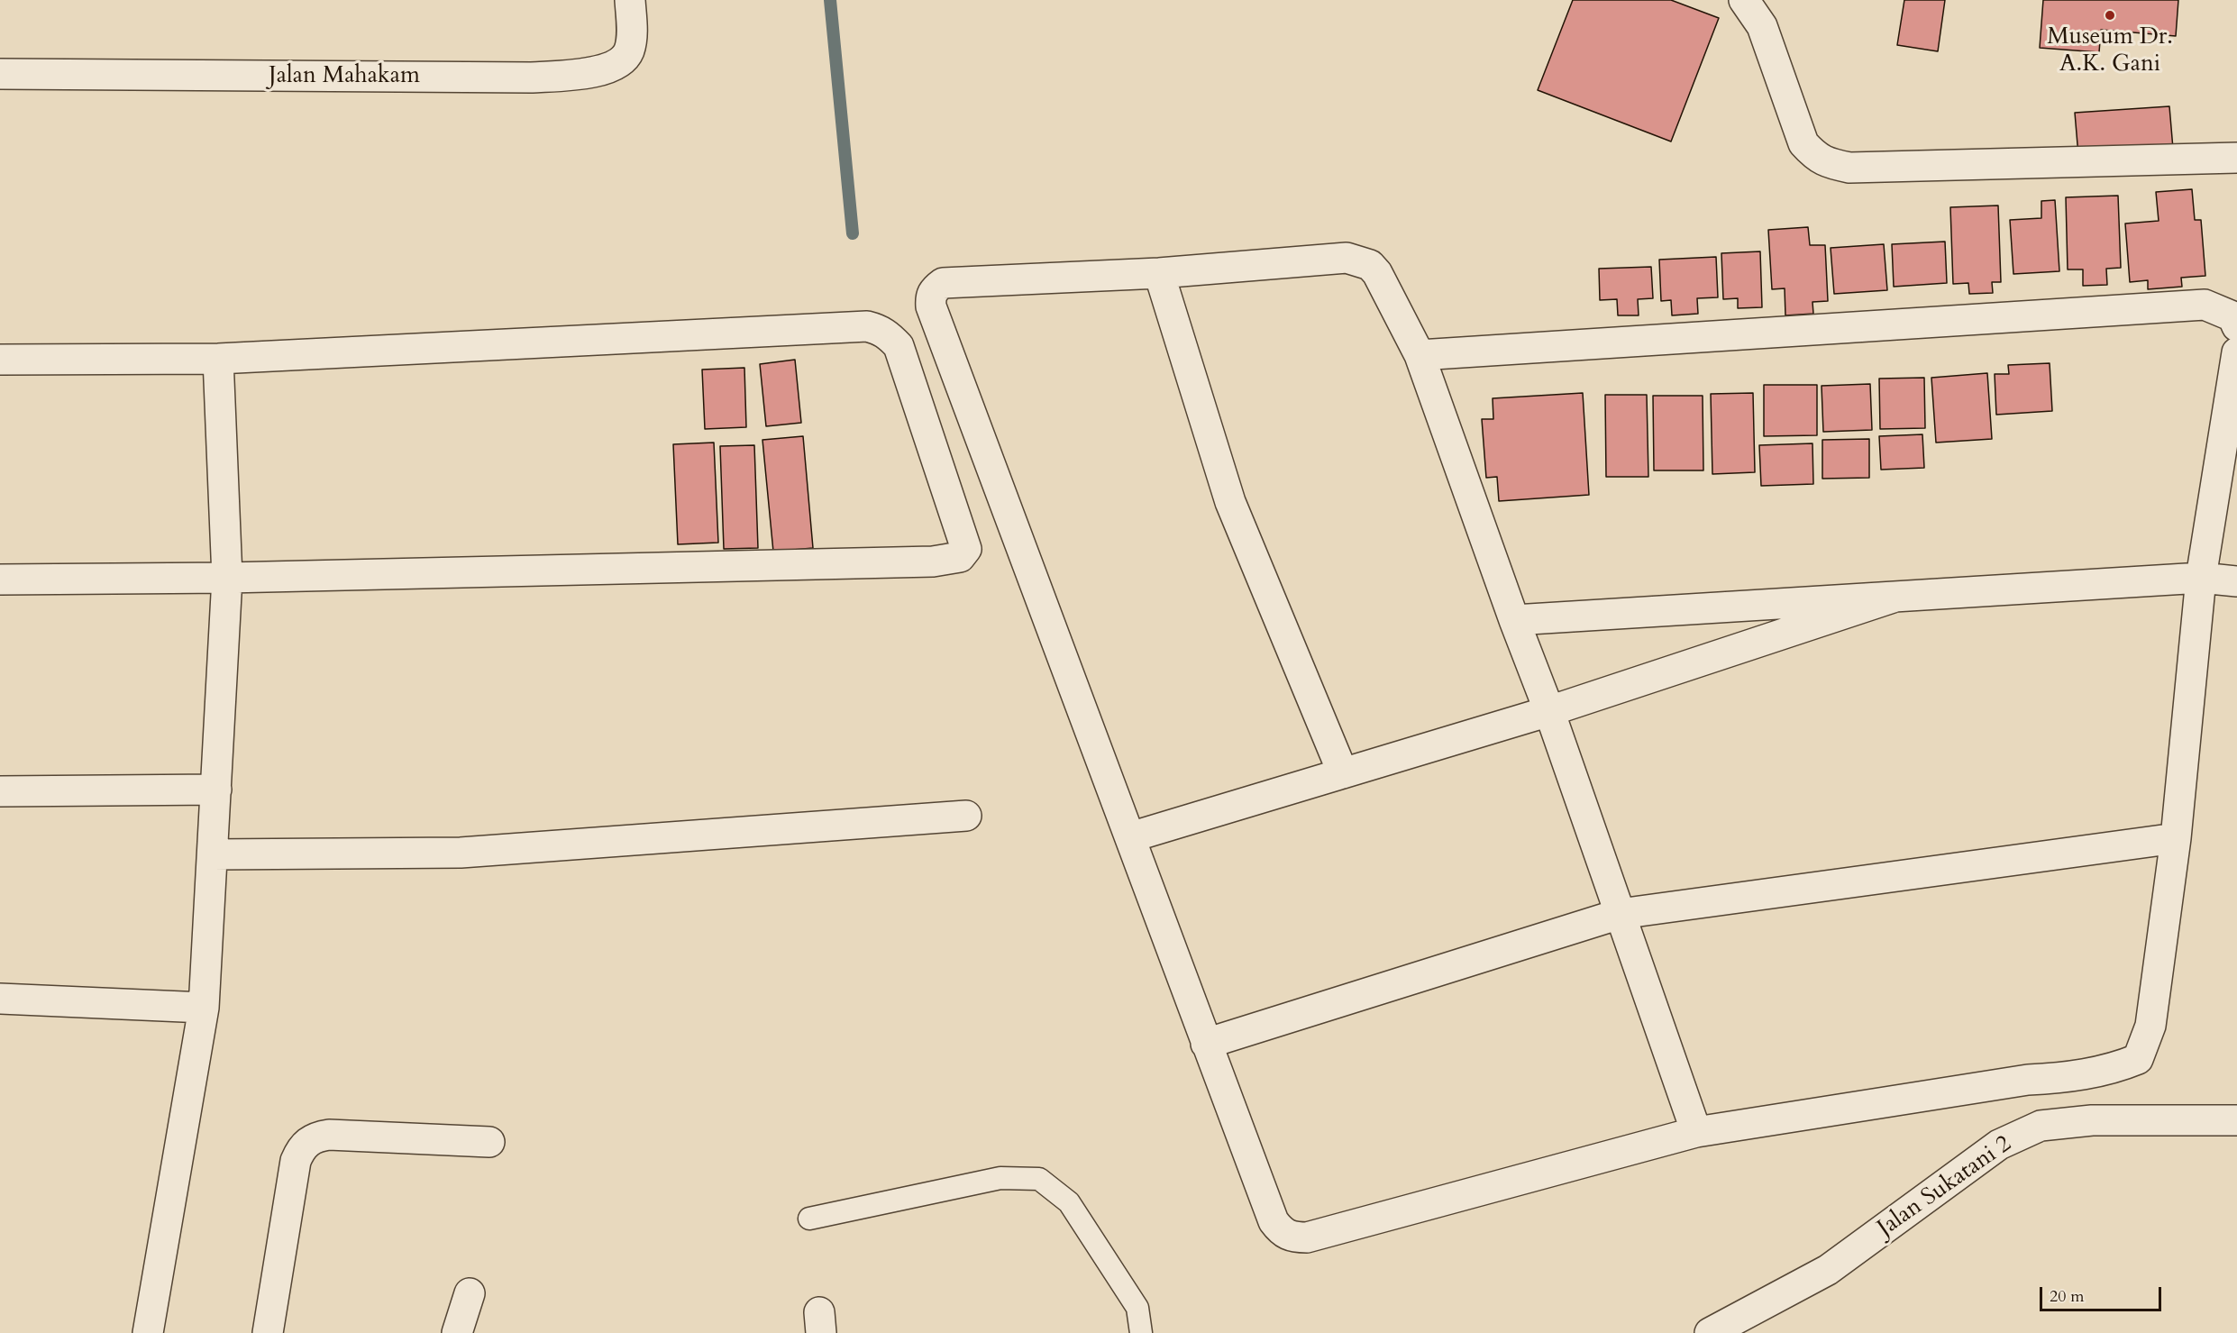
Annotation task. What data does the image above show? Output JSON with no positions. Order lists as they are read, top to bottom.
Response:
{
  "streets": {
    "street": ["Jalan Mahakam", "Jalan Sukatani 2"]
  },
  "places": ["Museum Dr. A.K. Gani"],
  "scale_bar": "20 m"
}
